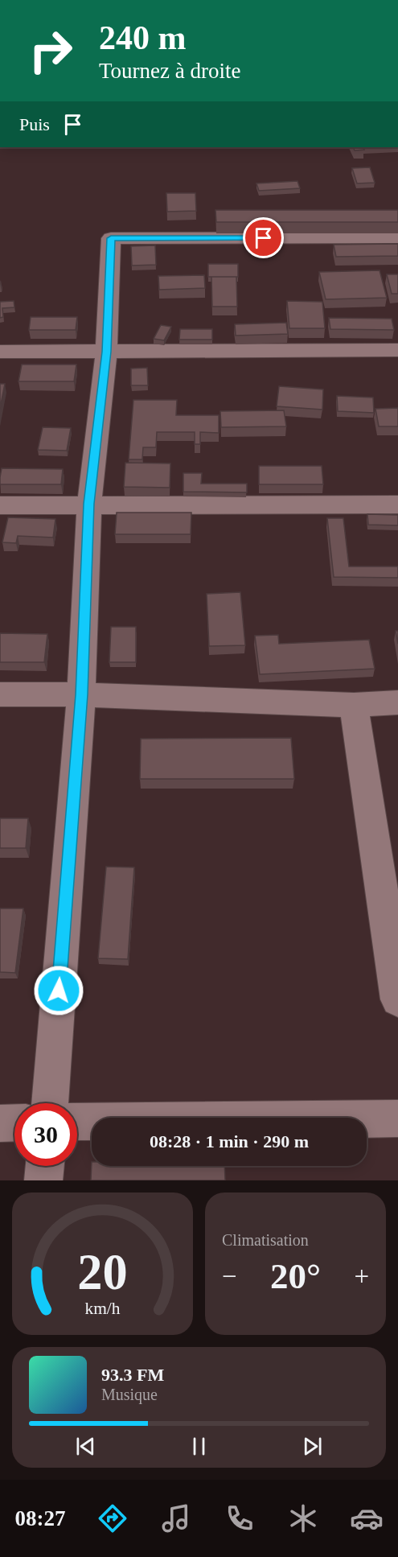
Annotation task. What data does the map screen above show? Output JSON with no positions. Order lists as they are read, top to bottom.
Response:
{
  "page": {
    "turn": ["240 m", "Tournez à droite"],
    "then": "Puis",
    "limit": "30",
    "trip": "08:28 · 1 min · 290 m",
    "tile": "Climatisation",
    "heat": ["−", "20°", "+"],
    "song": ["93.3 FM", "Musique"],
    "tabs": "08:27",
    "gauge": ["20", "km/h"]
  }
}
